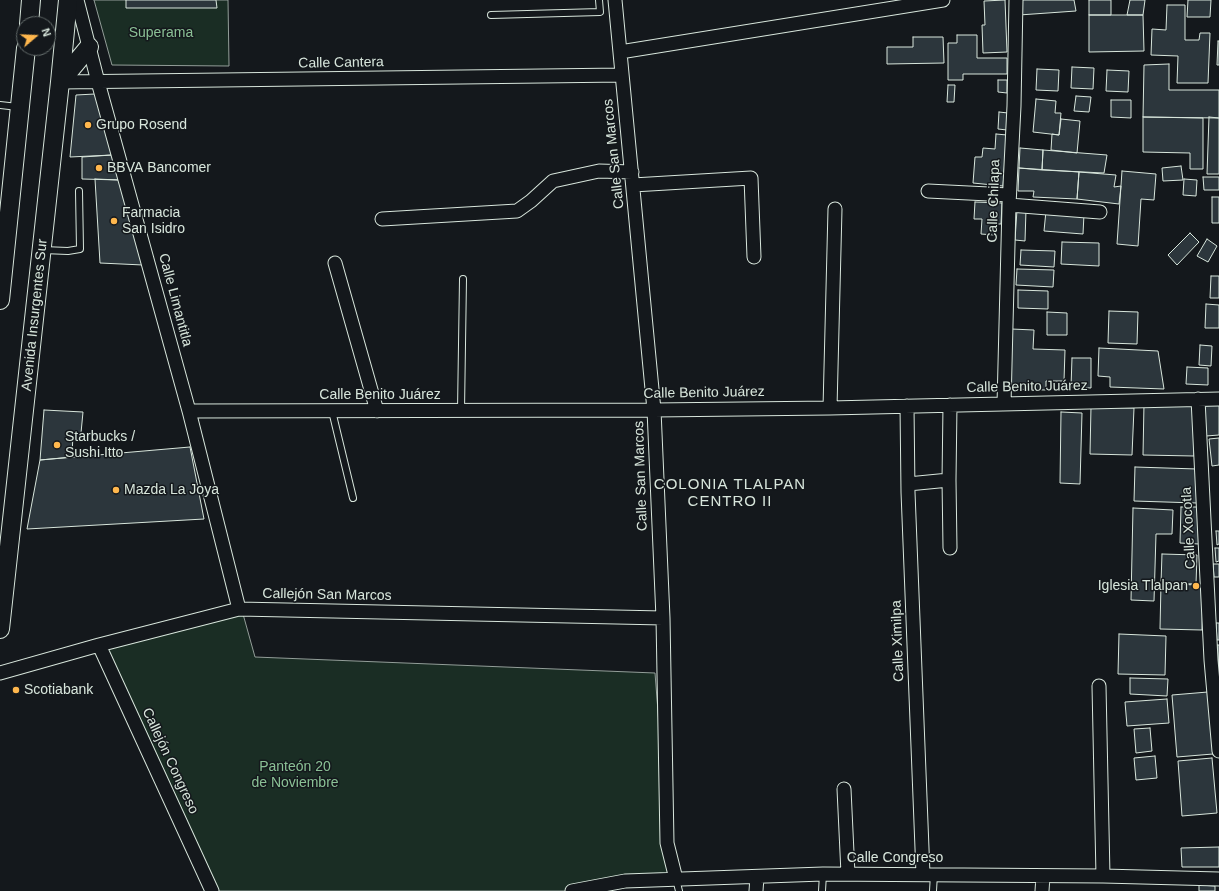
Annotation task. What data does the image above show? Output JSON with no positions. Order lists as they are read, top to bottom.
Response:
{
  "streets": {
    "main road": ["Avenida Insurgentes Sur"],
    "street": [
      "Calle Cantera",
      "Calle San Marcos",
      "Calle Chilapa",
      "Calle Limantitla",
      "Calle Benito Juárez",
      "Calle Xocotla",
      "Callejón San Marcos",
      "Calle Ximilpa",
      "Callejón Congreso",
      "Calle Congreso"
    ]
  },
  "crossings": [
    ["Calle Cantera", "Calle San Marcos"],
    ["Calle Cantera", "Calle Limantitla"],
    ["Calle Cantera", "Avenida Insurgentes Sur"],
    ["Calle San Marcos", "Calle Benito Juárez"],
    ["Calle San Marcos", "Callejón San Marcos"],
    ["Calle San Marcos", "Calle Congreso"],
    ["Calle Chilapa", "Calle Benito Juárez"],
    ["Calle Limantitla", "Calle Benito Juárez"],
    ["Calle Limantitla", "Callejón San Marcos"],
    ["Calle Benito Juárez", "Calle Xocotla"],
    ["Calle Benito Juárez", "Calle Ximilpa"],
    ["Callejón San Marcos", "Callejón Congreso"],
    ["Calle Ximilpa", "Calle Congreso"]
  ],
  "districts": ["COLONIA TLALPAN CENTRO II"],
  "parks": ["Superama", "Panteón 20 de Noviembre"],
  "places": [
    "Grupo Rosend",
    "BBVA Bancomer",
    "Farmacia San Isidro",
    "Starbucks / Sushi Itto",
    "Mazda La Joya",
    "Iglesia Tlalpan",
    "Scotiabank"
  ],
  "north": "right"
}
